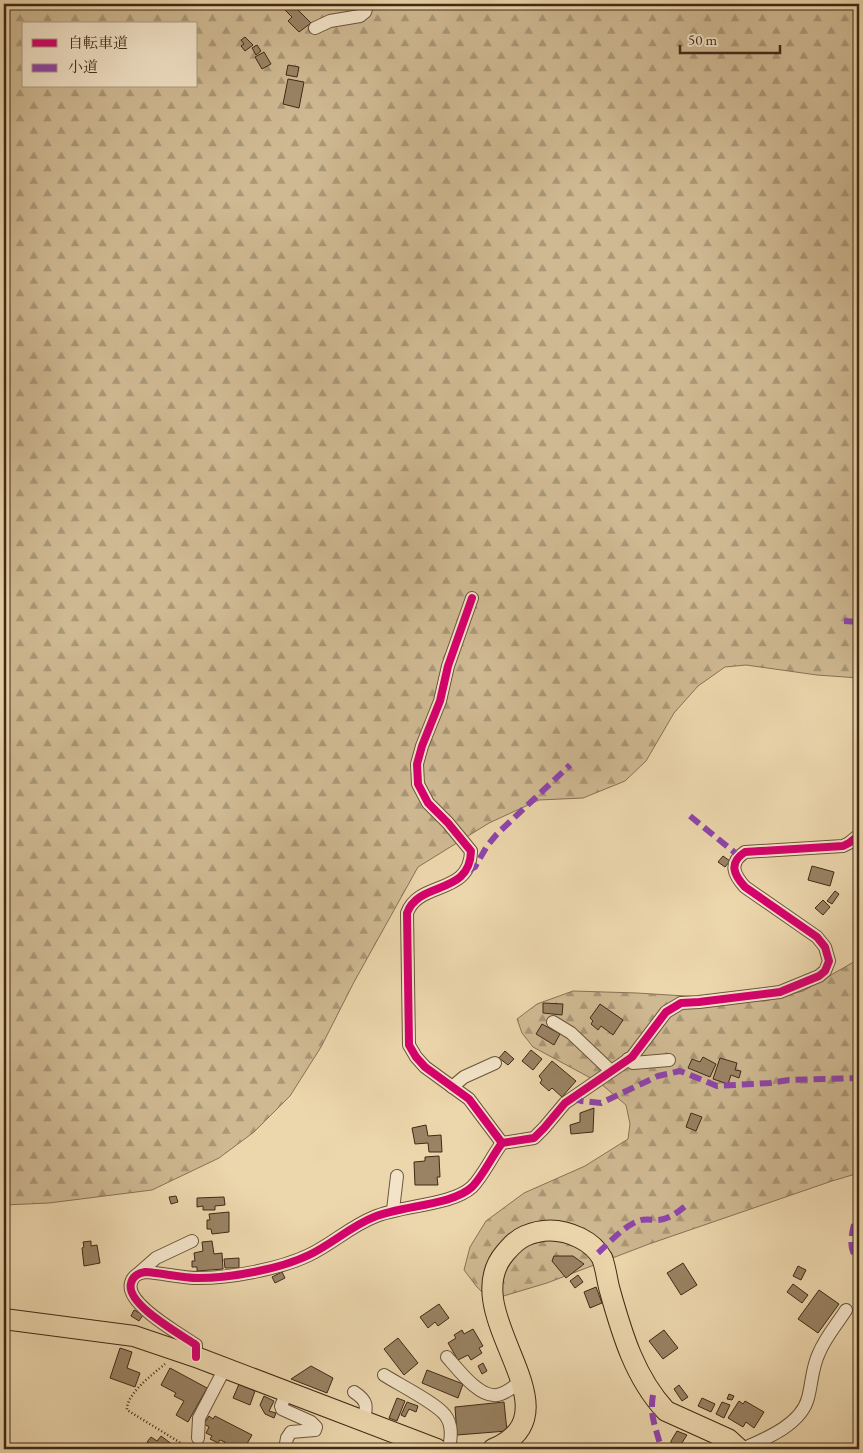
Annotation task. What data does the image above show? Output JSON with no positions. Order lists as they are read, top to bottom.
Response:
{
  "legend": ["自転車道", "小道"],
  "scale_bar": "50 m"
}
